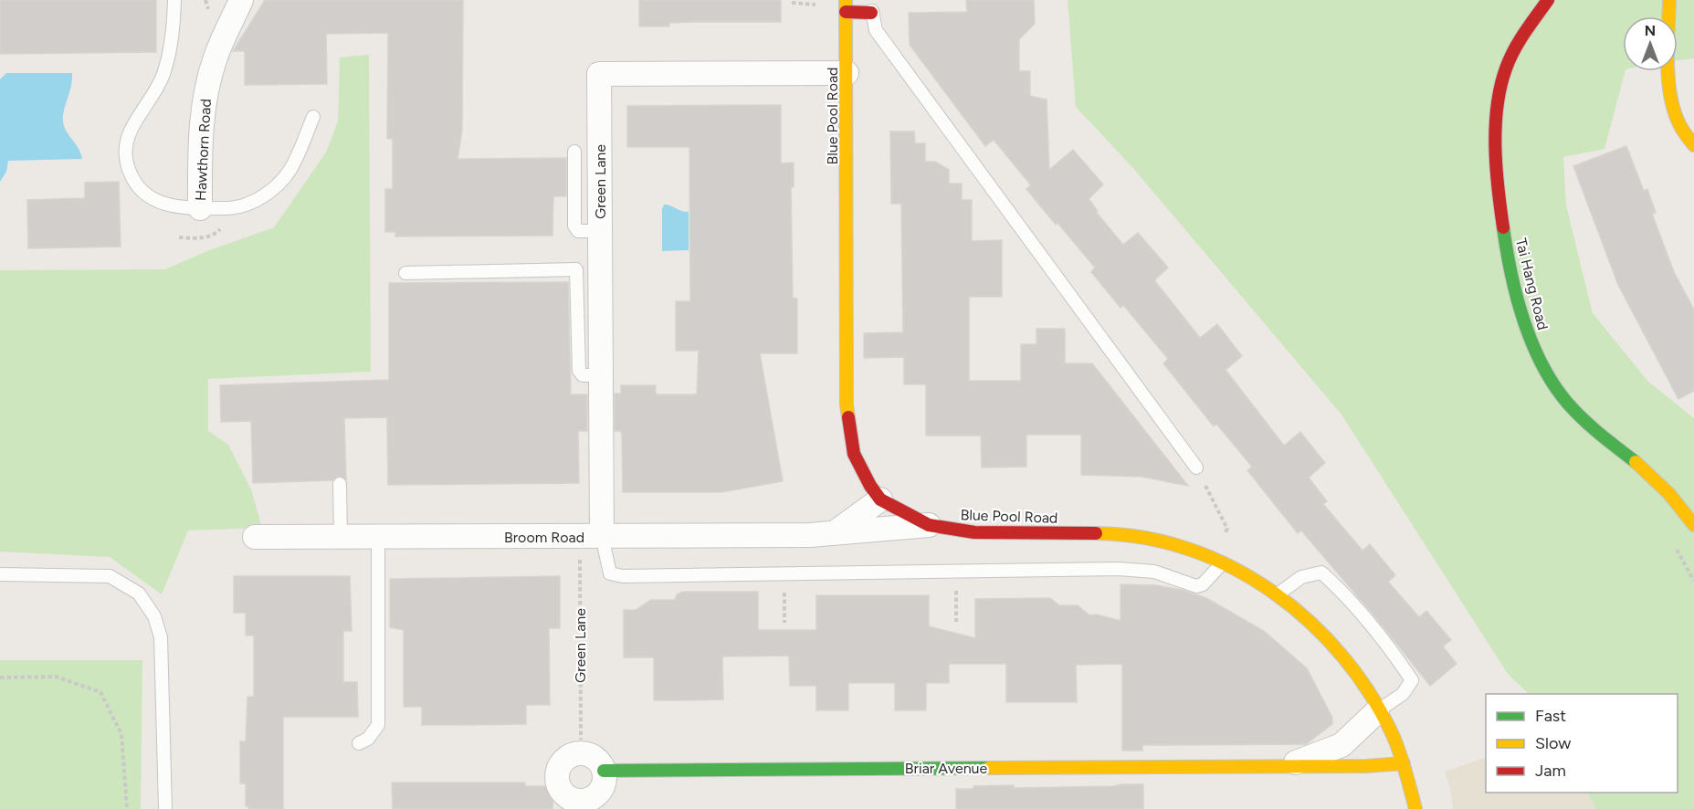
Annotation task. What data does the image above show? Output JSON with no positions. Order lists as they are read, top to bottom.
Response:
{
  "streets": {
    "street": [
      "Blue Pool Road",
      "Hawthorn Road",
      "Green Lane",
      "Tai Hang Road",
      "Broom Road",
      "Briar Avenue"
    ]
  },
  "crossings": [
    ["Blue Pool Road", "Green Lane"],
    ["Blue Pool Road", "Broom Road"],
    ["Blue Pool Road", "Briar Avenue"],
    ["Green Lane", "Broom Road"]
  ],
  "legend": ["Fast", "Slow", "Jam"],
  "north": "top"
}
